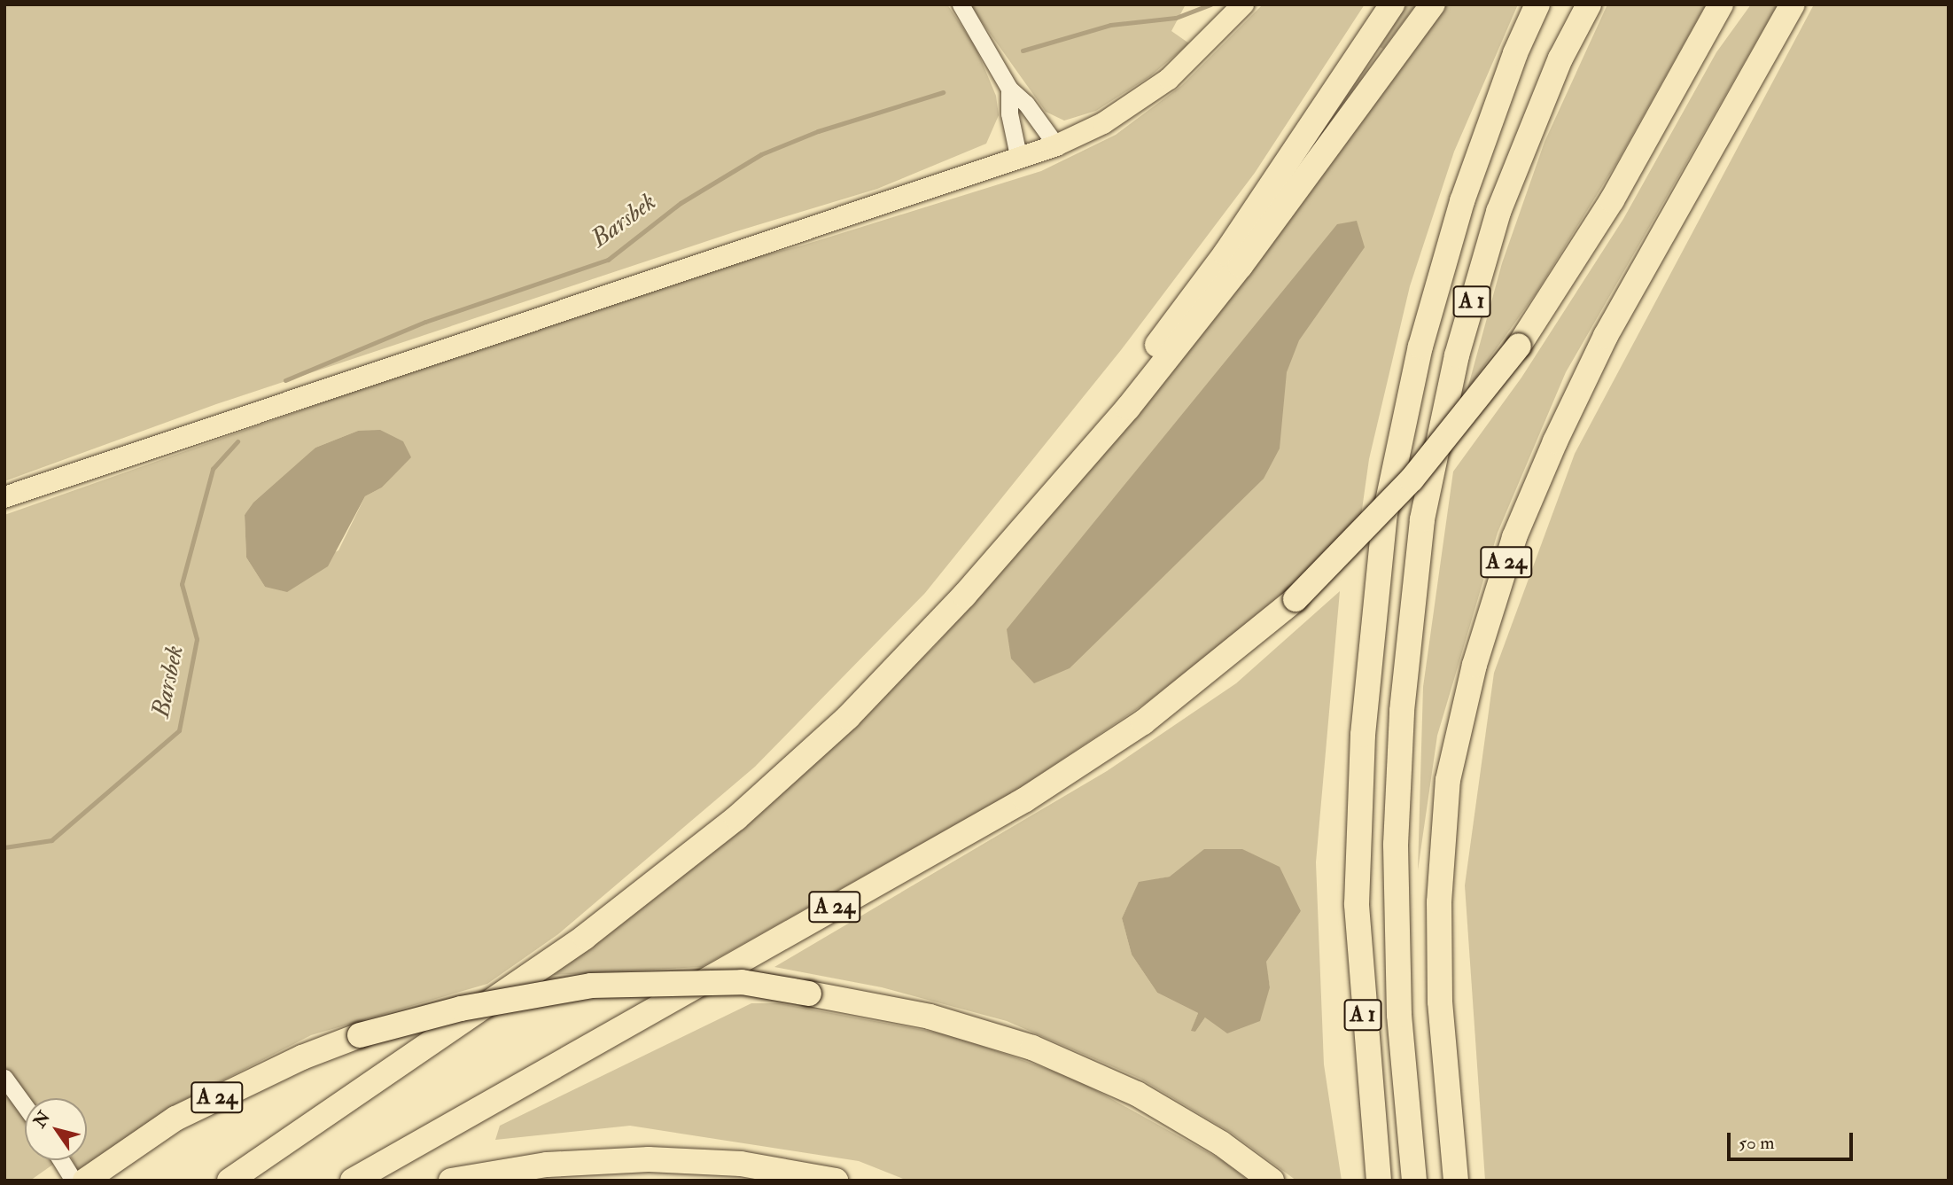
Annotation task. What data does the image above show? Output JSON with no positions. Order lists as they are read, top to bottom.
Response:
{
  "streets": {
    "highway": ["A 1", "A 24"]
  },
  "water": ["Barsbek"],
  "scale_bar": "50 m",
  "north": "top left"
}
